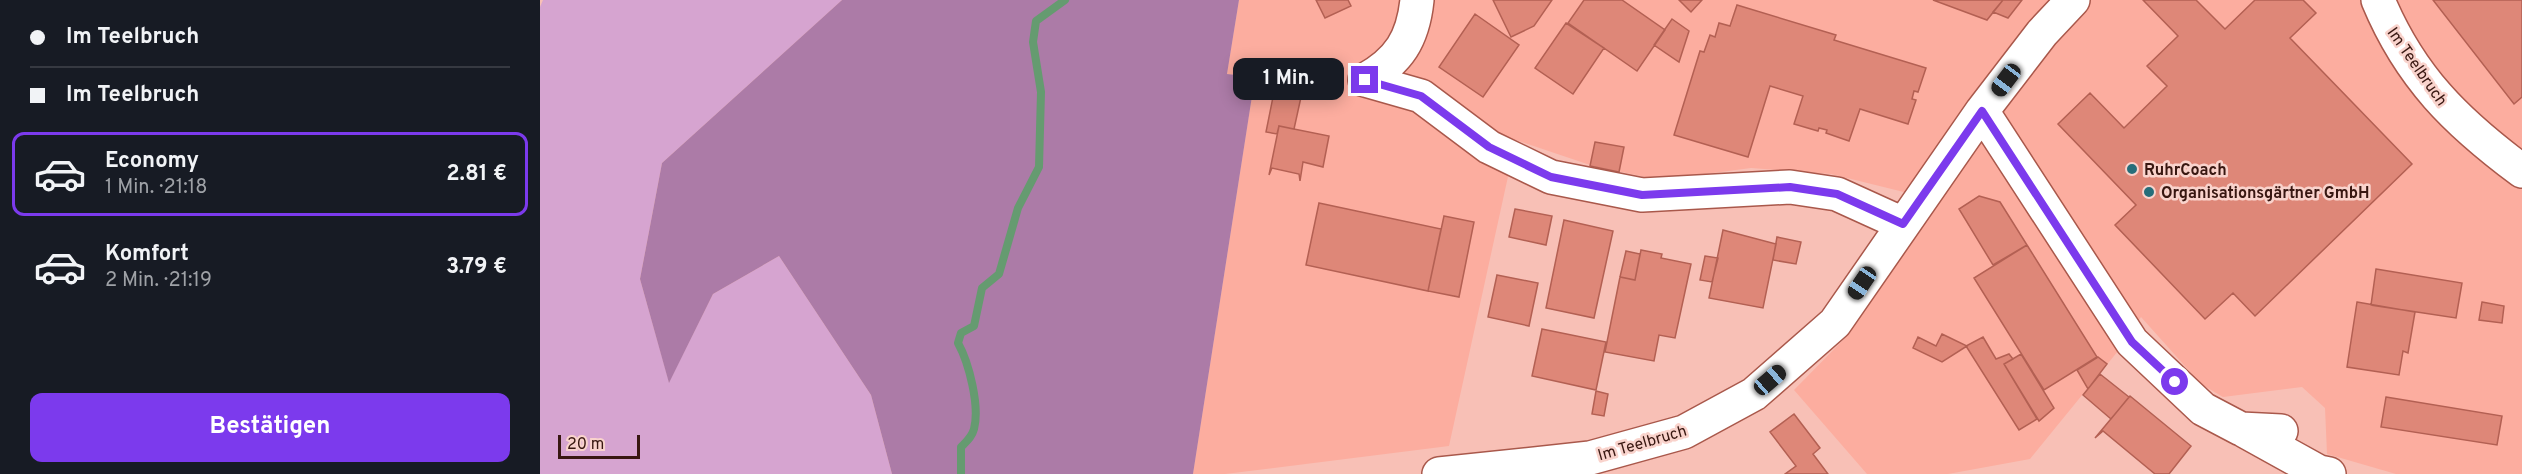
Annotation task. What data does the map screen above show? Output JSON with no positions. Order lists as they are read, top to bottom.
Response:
{
  "streets": {
    "street": ["Im Teelbruch"]
  },
  "places": ["RuhrCoach", "Organisationsgärtner GmbH"],
  "scale_bar": "20 m",
  "page": {
    "banner": ["Im Teelbruch", "Im Teelbruch"],
    "bubble": "1 Min.",
    "list": [
      {
        "name": "Economy",
        "note": "1 Min. · 21:18",
        "value": "2.81 €"
      },
      {
        "name": "Komfort",
        "note": "2 Min. · 21:19",
        "value": "3.79 €"
      }
    ],
    "buttons": "Bestätigen",
    "scale": "20 m"
  }
}
